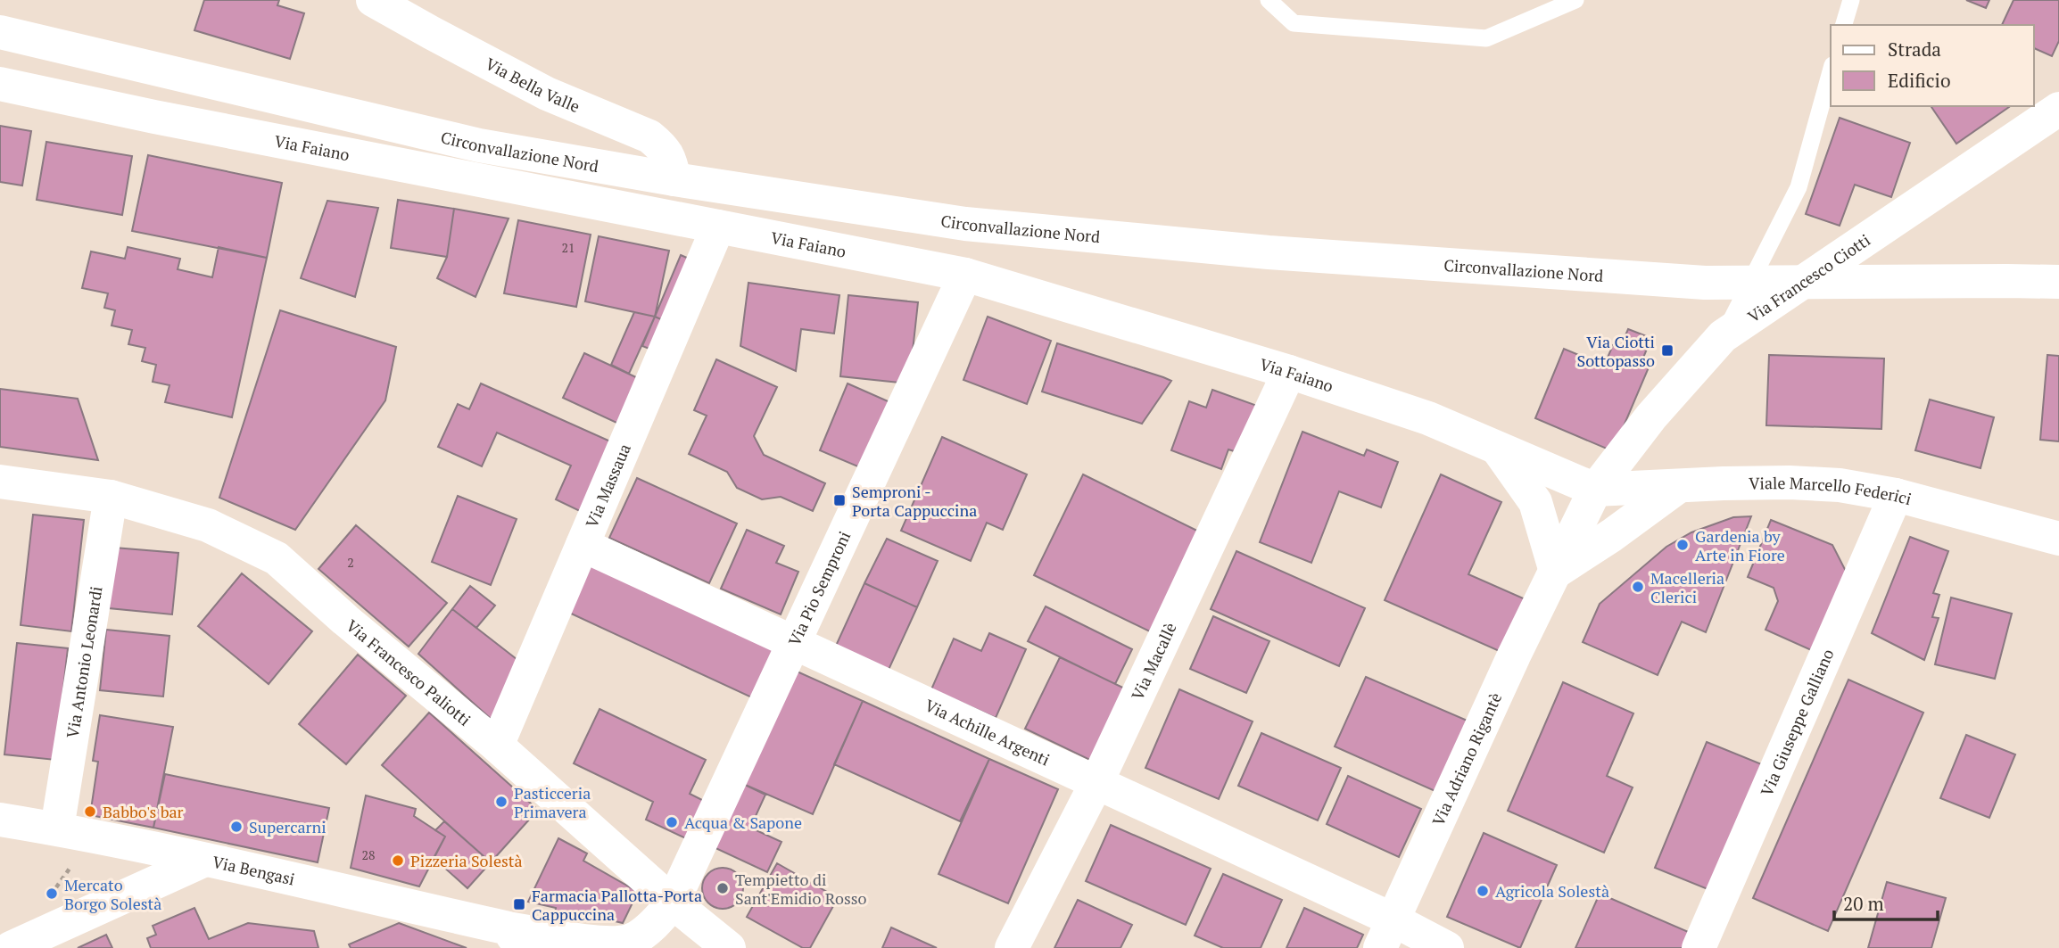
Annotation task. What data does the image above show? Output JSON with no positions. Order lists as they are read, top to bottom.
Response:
{
  "streets": {
    "street": [
      "Via Bella Valle",
      "Via Faiano",
      "Circonvallazione Nord",
      "Via Francesco Ciotti",
      "Via Massaua",
      "Viale Marcello Federici",
      "Via Pio Semproni",
      "Via Macallè",
      "Via Antonio Leonardi",
      "Via Francesco Paliotti",
      "Via Giuseppe Galliano",
      "Via Achille Argenti",
      "Via Adriano Rigantè",
      "Via Bengasi"
    ]
  },
  "crossings": [
    ["Via Bella Valle", "Circonvallazione Nord"],
    ["Via Faiano", "Via Francesco Ciotti"],
    ["Via Faiano", "Via Massaua"],
    ["Via Faiano", "Viale Marcello Federici"],
    ["Via Faiano", "Via Pio Semproni"],
    ["Via Faiano", "Via Macallè"],
    ["Via Faiano", "Via Adriano Rigantè"],
    ["Via Francesco Ciotti", "Viale Marcello Federici"],
    ["Via Francesco Ciotti", "Via Adriano Rigantè"],
    ["Via Massaua", "Via Francesco Paliotti"],
    ["Via Massaua", "Via Achille Argenti"],
    ["Viale Marcello Federici", "Via Giuseppe Galliano"],
    ["Viale Marcello Federici", "Via Adriano Rigantè"],
    ["Via Pio Semproni", "Via Francesco Paliotti"],
    ["Via Pio Semproni", "Via Achille Argenti"],
    ["Via Pio Semproni", "Via Bengasi"],
    ["Via Macallè", "Via Achille Argenti"],
    ["Via Antonio Leonardi", "Via Francesco Paliotti"],
    ["Via Antonio Leonardi", "Via Bengasi"],
    ["Via Francesco Paliotti", "Via Bengasi"],
    ["Via Achille Argenti", "Via Adriano Rigantè"]
  ],
  "places": {
    "transit": ["Via Ciotti Sottopasso", "Semproni - Porta Cappuccina", "Farmacia Pallotta-Porta Cappuccina"],
    "other": [
      "Gardenia by Arte in Fiore",
      "Macelleria Clerici",
      "Pasticceria Primavera",
      "Babbo's bar",
      "Acqua & Sapone",
      "Supercarni",
      "Pizzeria Solestà",
      "Tempietto di Sant'Emidio Rosso",
      "Agricola Solestà",
      "Mercato Borgo Solestà"
    ]
  },
  "house_numbers": ["21", "2", "28"],
  "legend": ["Strada", "Edificio"],
  "scale_bar": "20 m"
}
